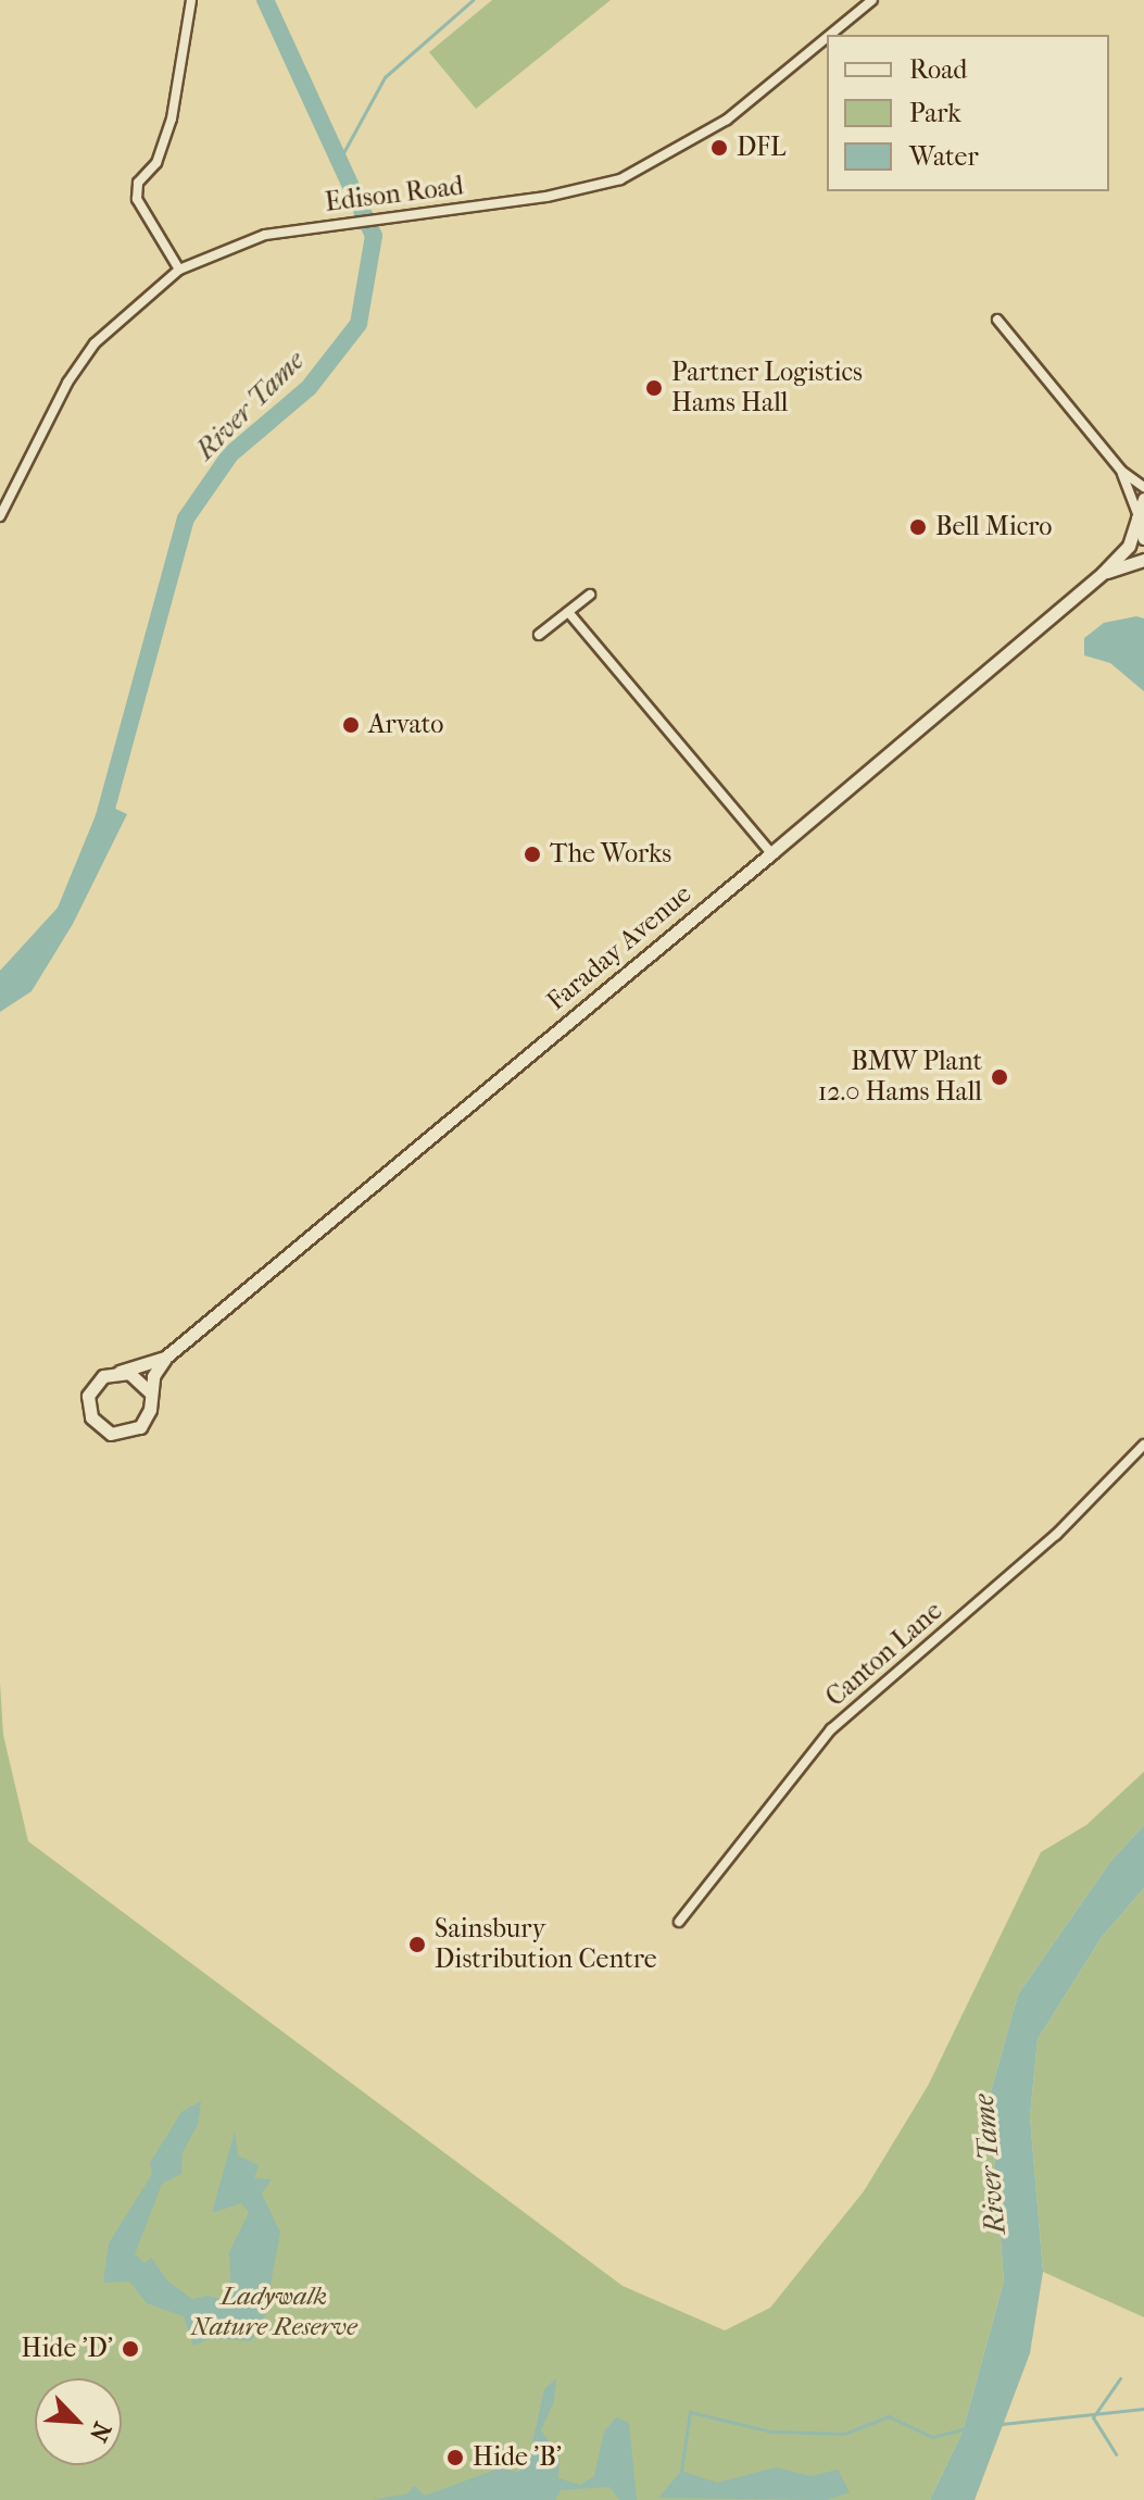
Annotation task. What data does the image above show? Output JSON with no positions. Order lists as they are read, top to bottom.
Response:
{
  "streets": {
    "street": ["Edison Road", "Faraday Avenue", "Canton Lane"]
  },
  "water": ["River Tame"],
  "parks": ["Ladywalk Nature Reserve"],
  "places": [
    "DFL",
    "Partner Logistics Hams Hall",
    "Bell Micro",
    "Arvato",
    "The Works",
    "BMW Plant 12.0 Hams Hall",
    "Sainsbury Distribution Centre",
    "Hide 'D'",
    "Hide 'B'"
  ],
  "legend": ["Road", "Park", "Water"],
  "north": "bottom right"
}
